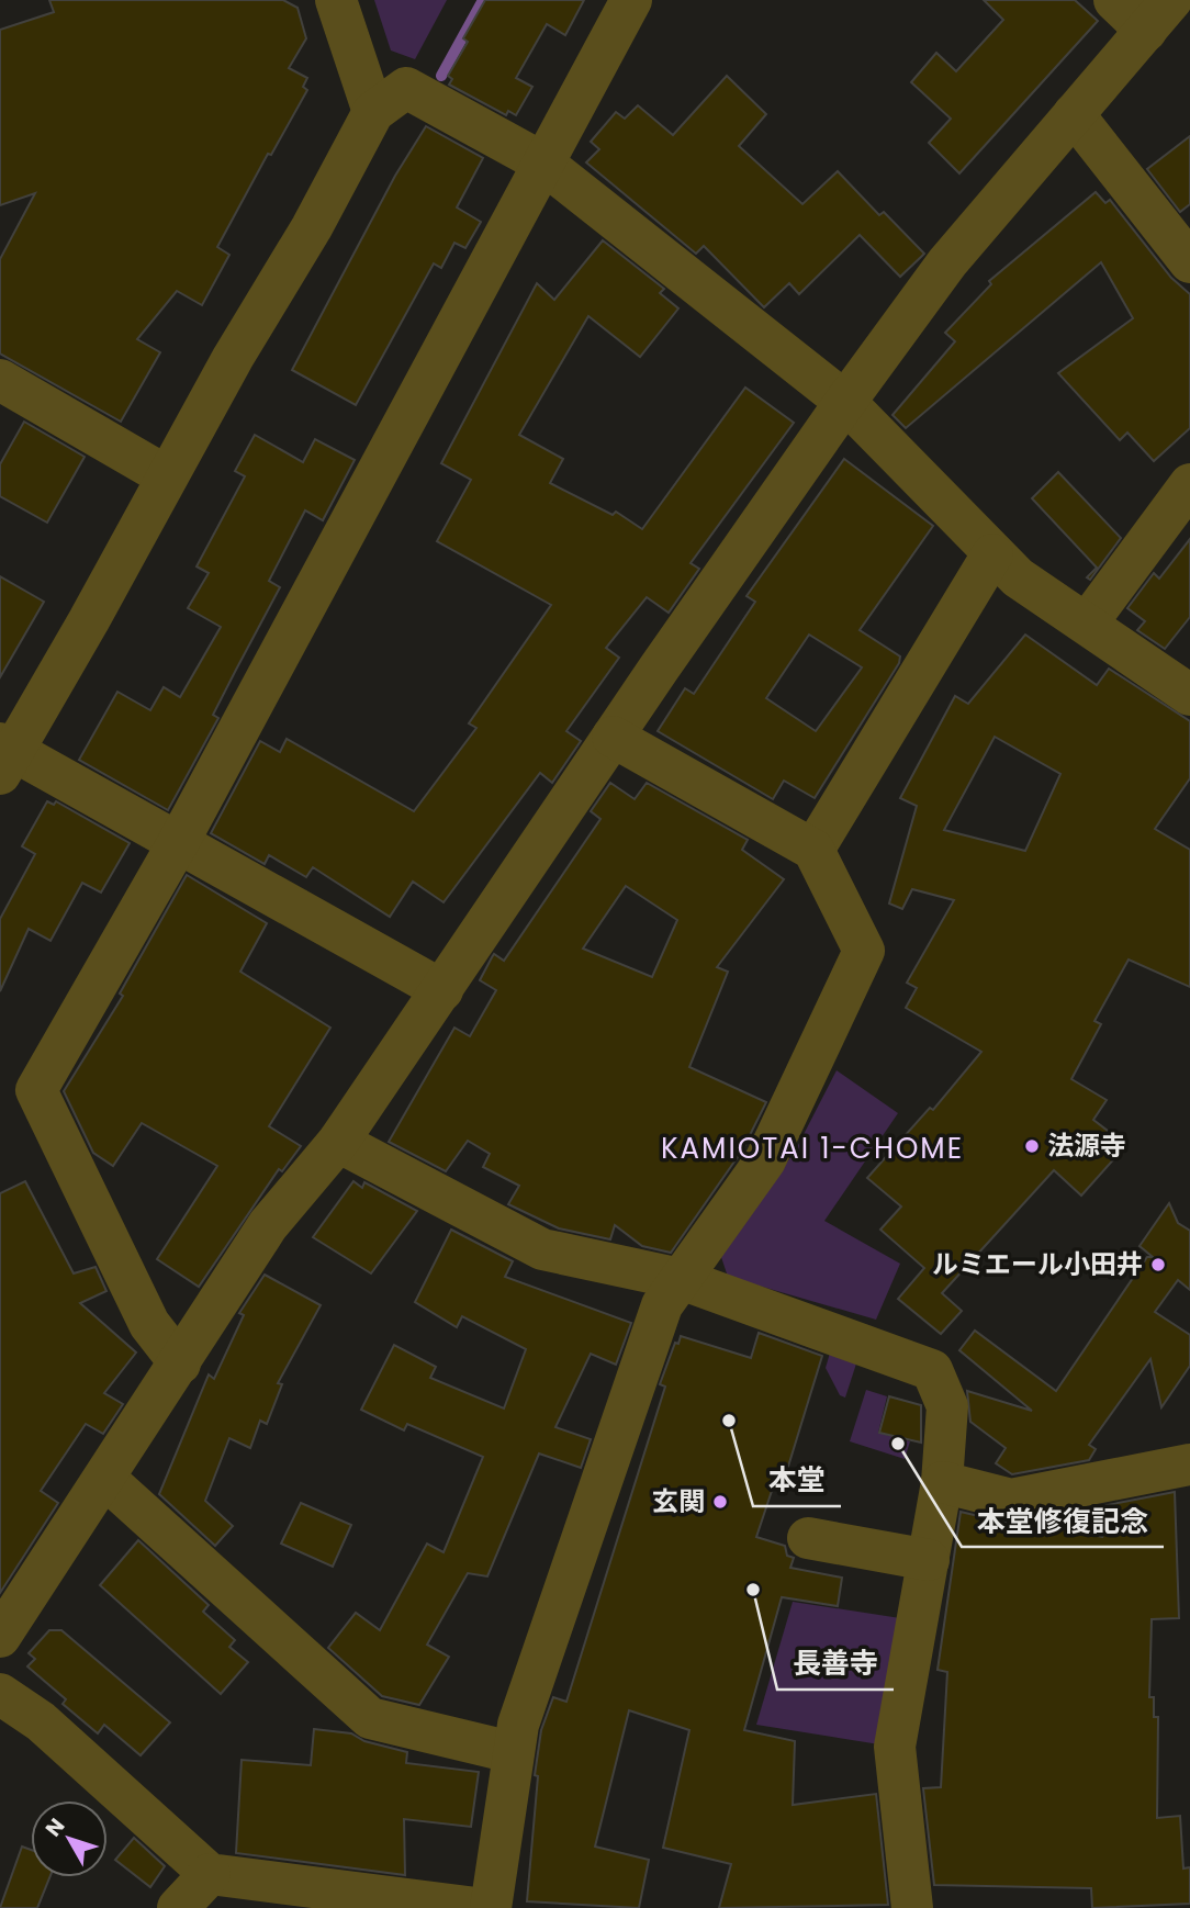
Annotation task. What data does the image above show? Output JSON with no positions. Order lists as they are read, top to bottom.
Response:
{
  "districts": ["KAMIOTAI 1-CHOME"],
  "places": [
    "法源寺",
    "ルミエール小田井",
    "本堂",
    "本堂修復記念",
    "玄関",
    "長善寺"
  ],
  "north": "top left"
}
